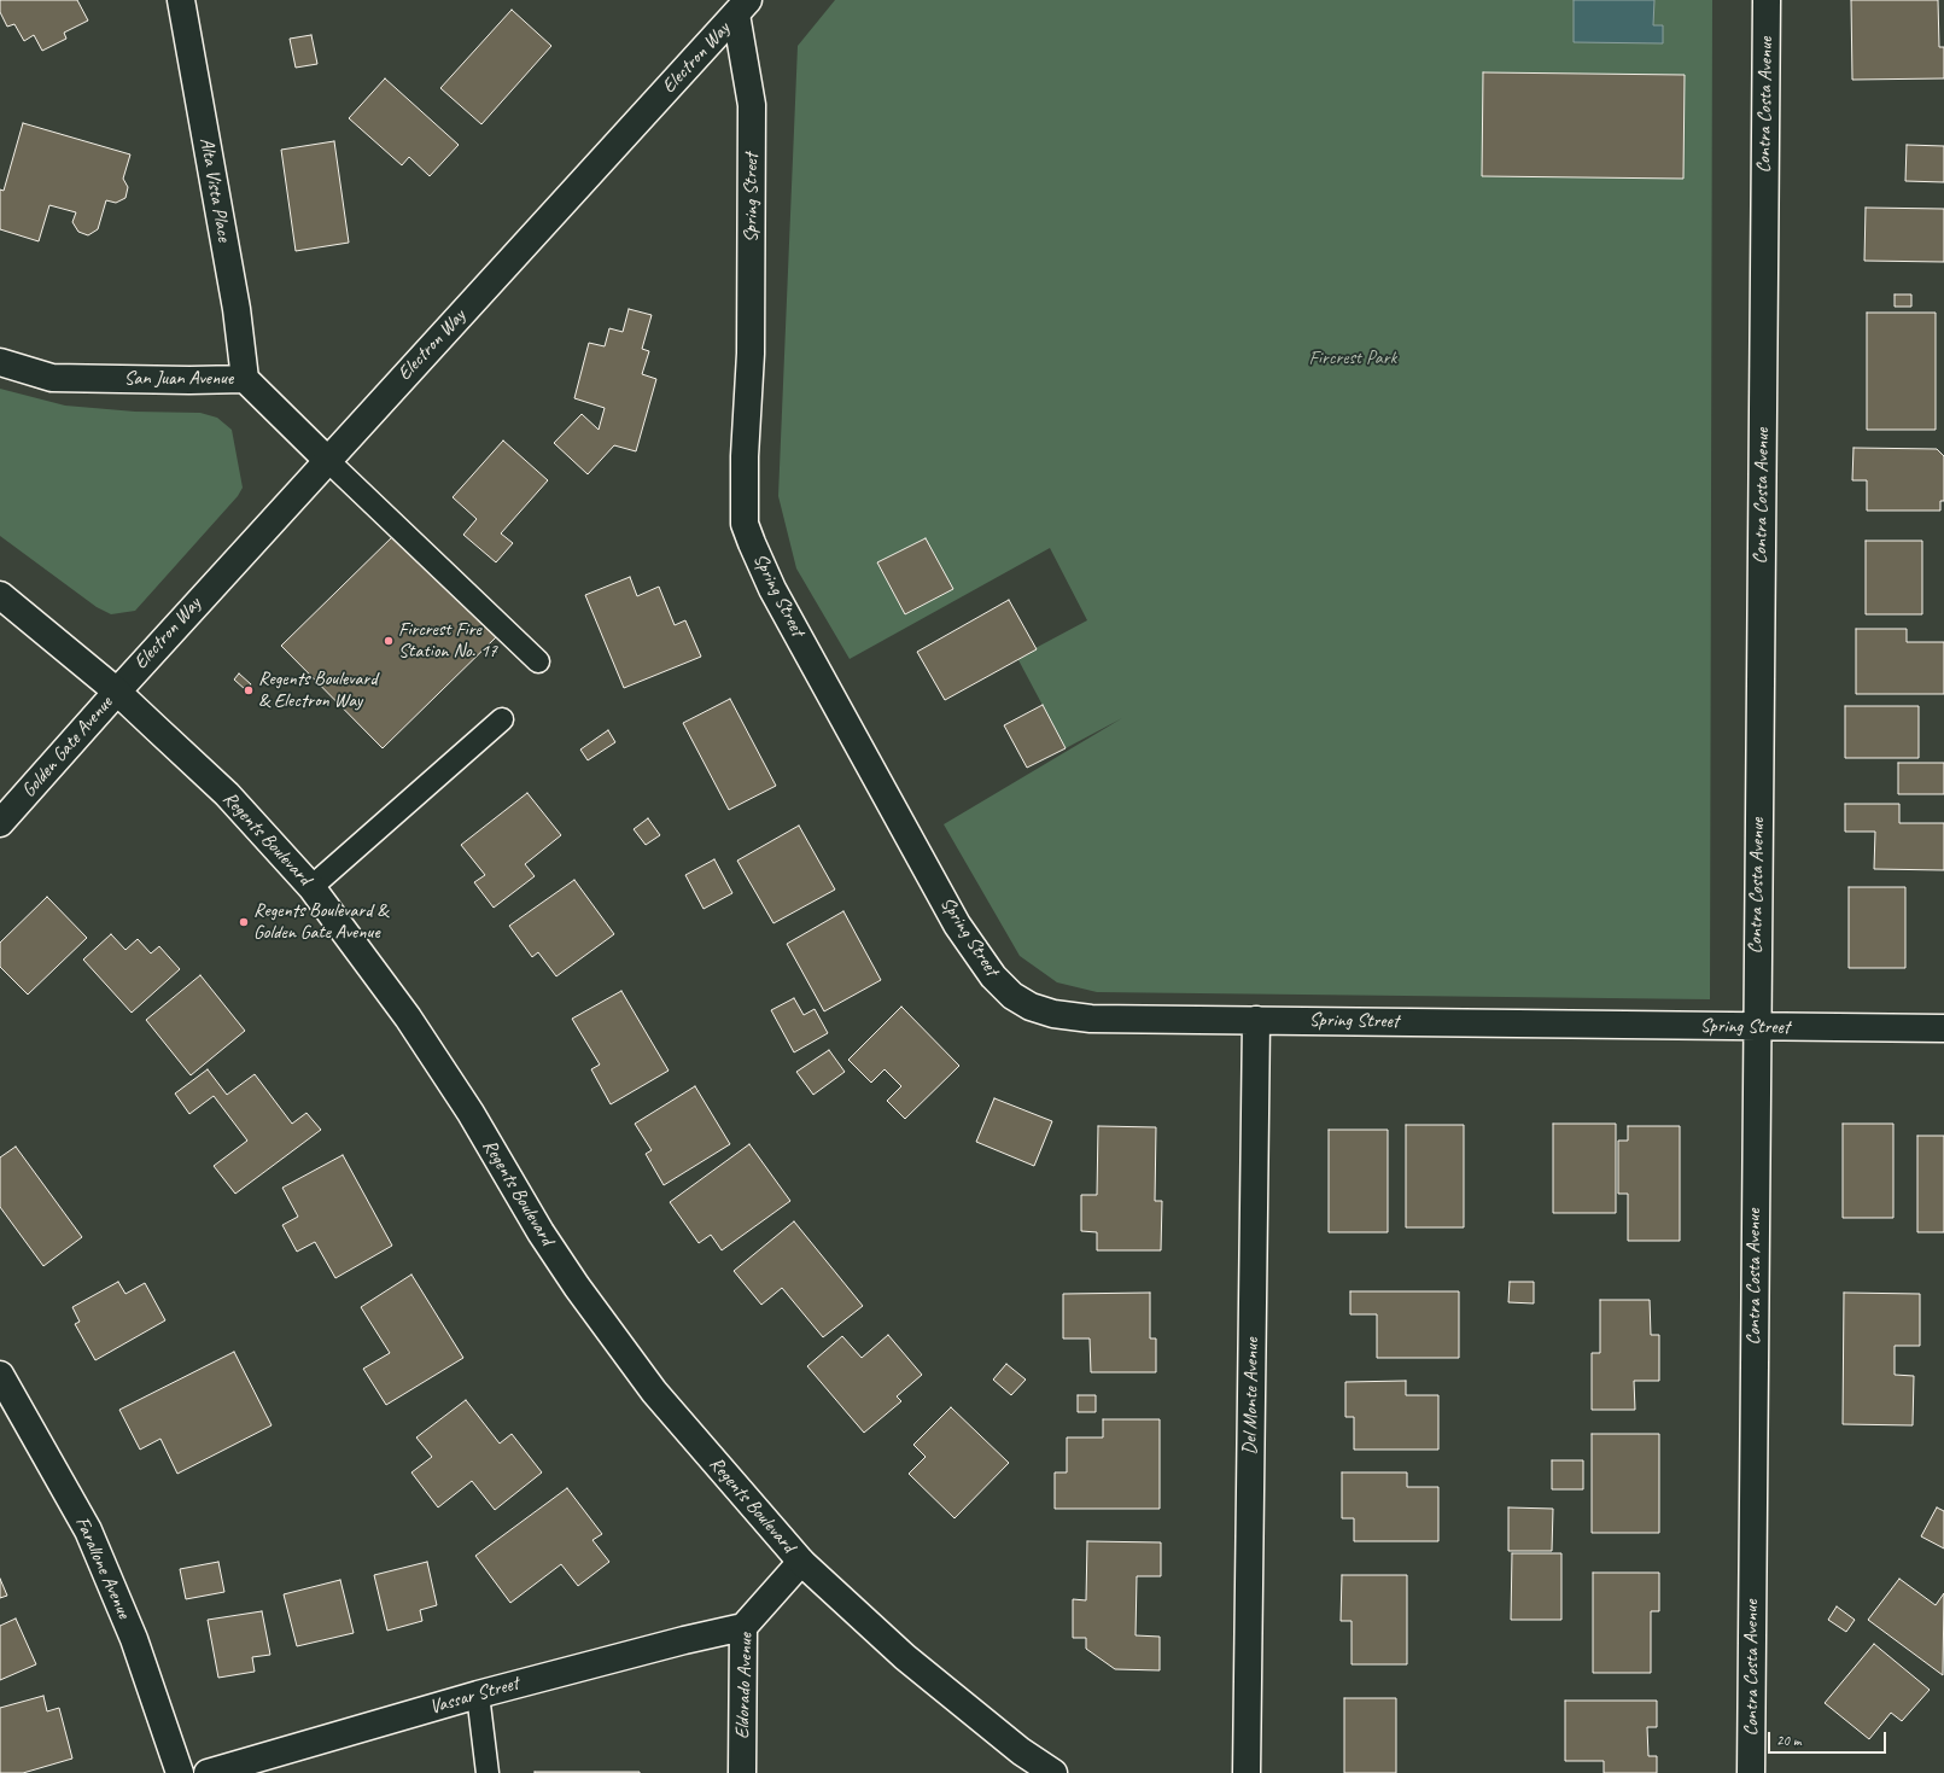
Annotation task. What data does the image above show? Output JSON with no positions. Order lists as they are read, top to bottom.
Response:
{
  "streets": {
    "street": [
      "Electron Way",
      "Contra Costa Avenue",
      "Alta Vista Place",
      "Spring Street",
      "San Juan Avenue",
      "Golden Gate Avenue",
      "Regents Boulevard",
      "Del Monte Avenue",
      "Farallone Avenue",
      "Eldorado Avenue",
      "Vassar Street"
    ]
  },
  "crossings": [
    ["Electron Way", "Spring Street"],
    ["Electron Way", "San Juan Avenue"],
    ["Electron Way", "Golden Gate Avenue"],
    ["Electron Way", "Regents Boulevard"],
    ["Contra Costa Avenue", "Spring Street"],
    ["Alta Vista Place", "San Juan Avenue"],
    ["Spring Street", "Del Monte Avenue"],
    ["Golden Gate Avenue", "Regents Boulevard"],
    ["Regents Boulevard", "Eldorado Avenue"],
    ["Eldorado Avenue", "Vassar Street"]
  ],
  "parks": ["Fircrest Park"],
  "places": ["Fircrest Fire Station No. 17", "Regents Boulevard & Electron Way", "Regents Boulevard & Golden Gate Avenue"],
  "scale_bar": "20 m"
}
